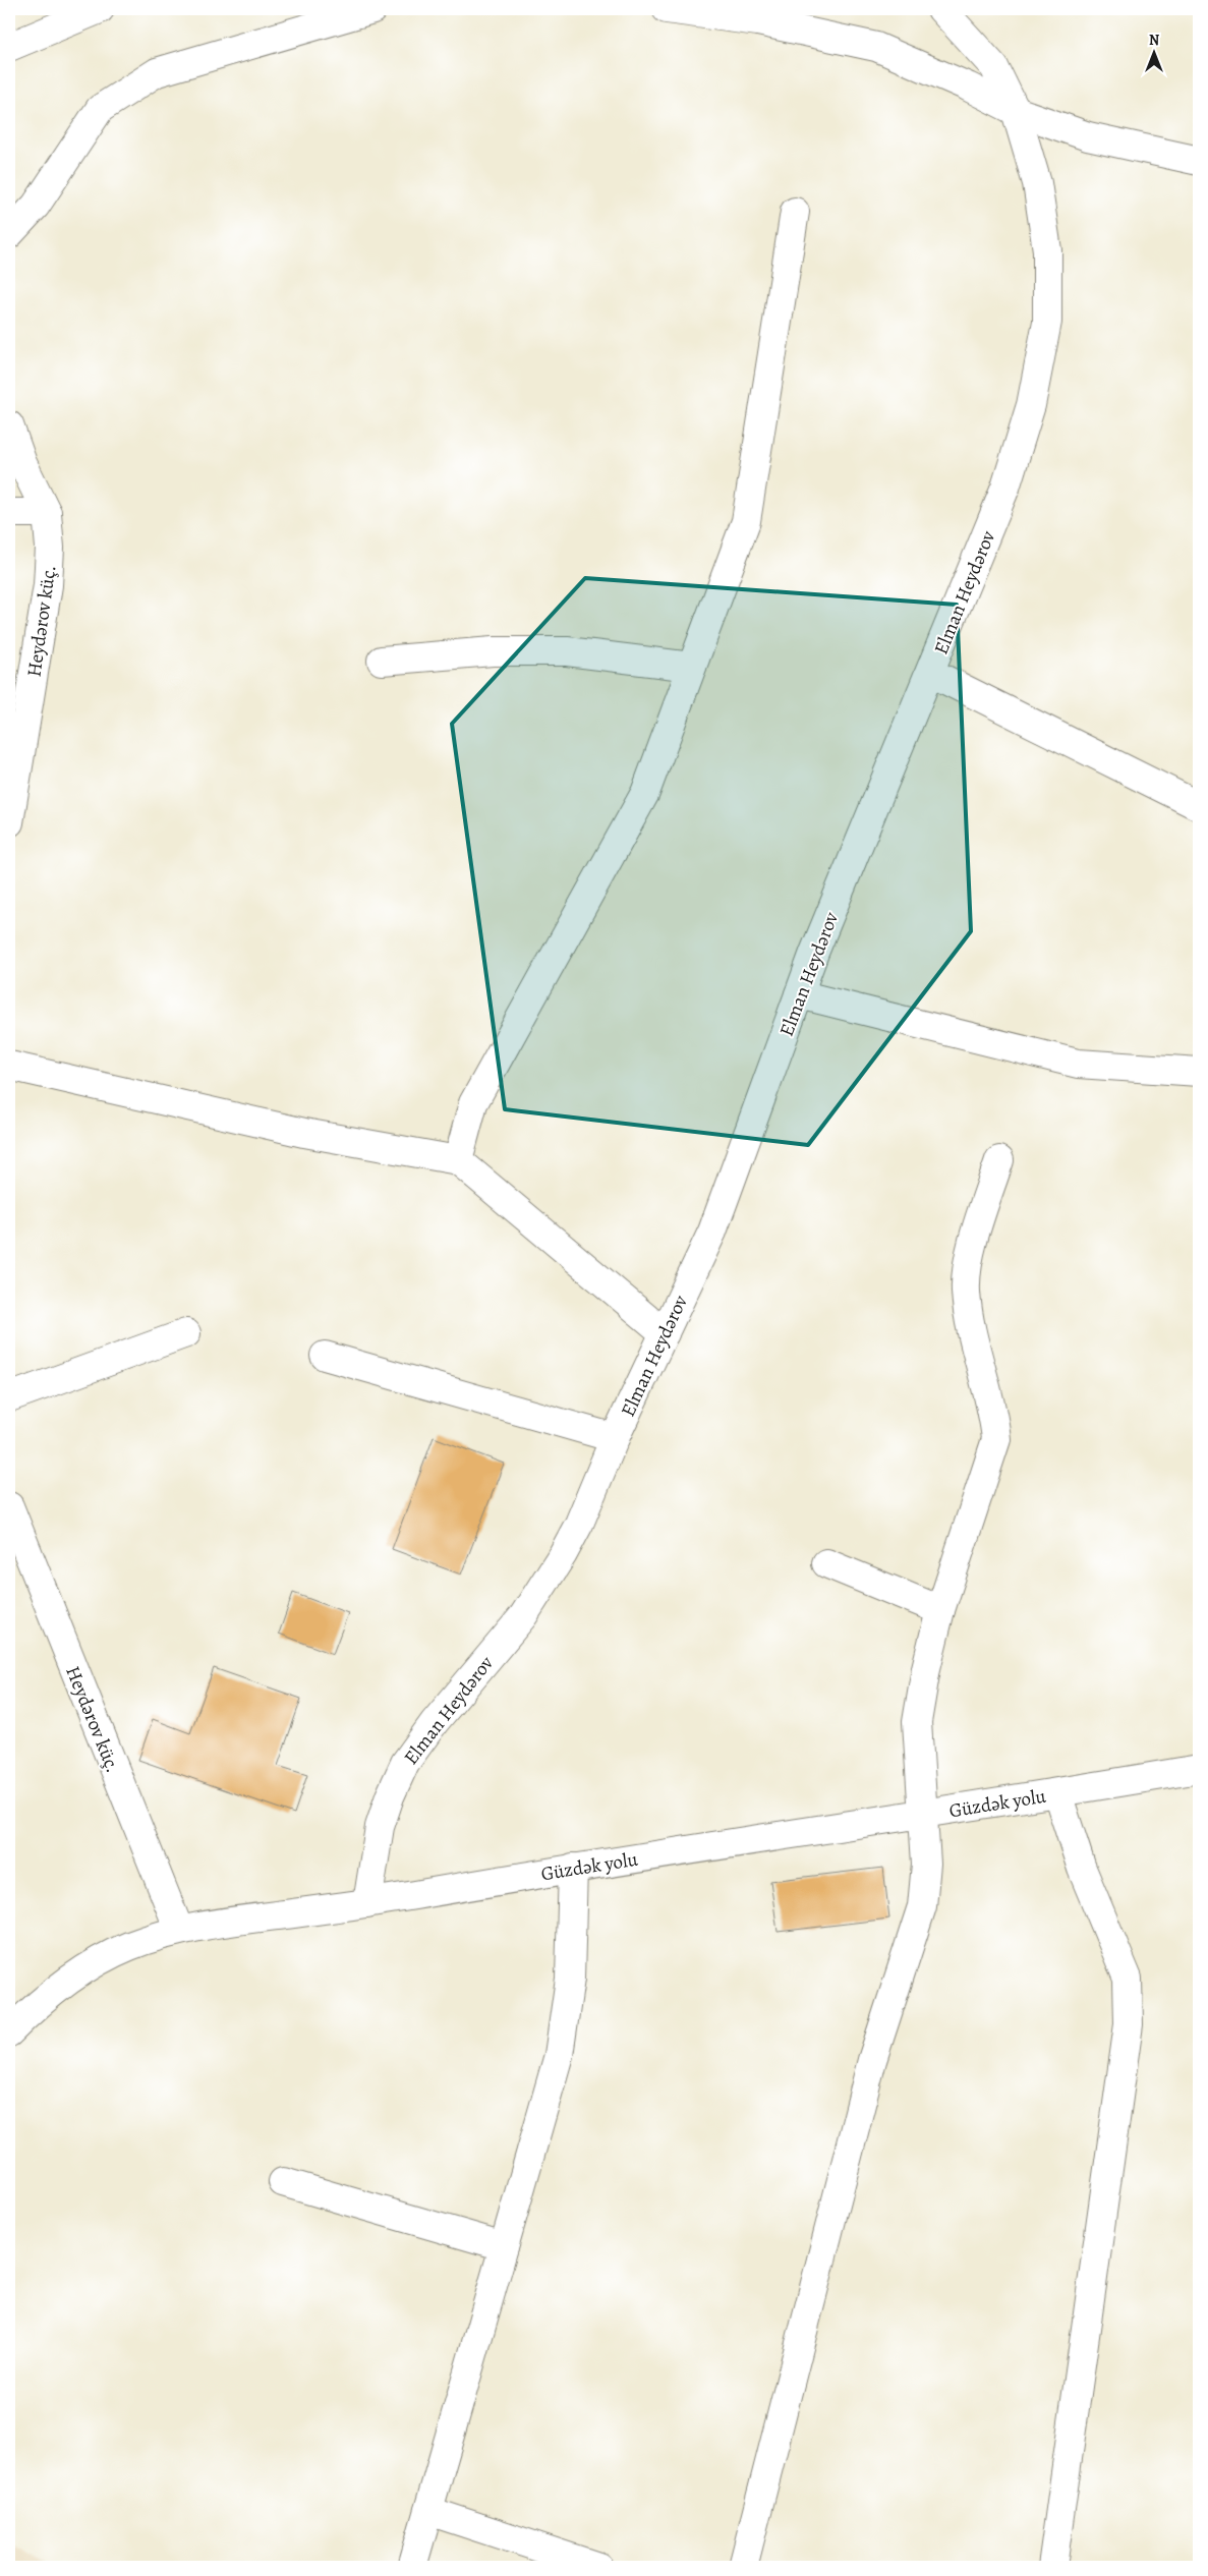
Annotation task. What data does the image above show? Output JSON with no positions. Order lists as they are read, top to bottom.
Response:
{
  "streets": {
    "street": ["Elman Heydərov", "Heydərov küç.", "Güzdək yolu"]
  },
  "crossings": [
    ["Elman Heydərov", "Güzdək yolu"],
    ["Heydərov küç.", "Güzdək yolu"]
  ],
  "north": "top"
}
